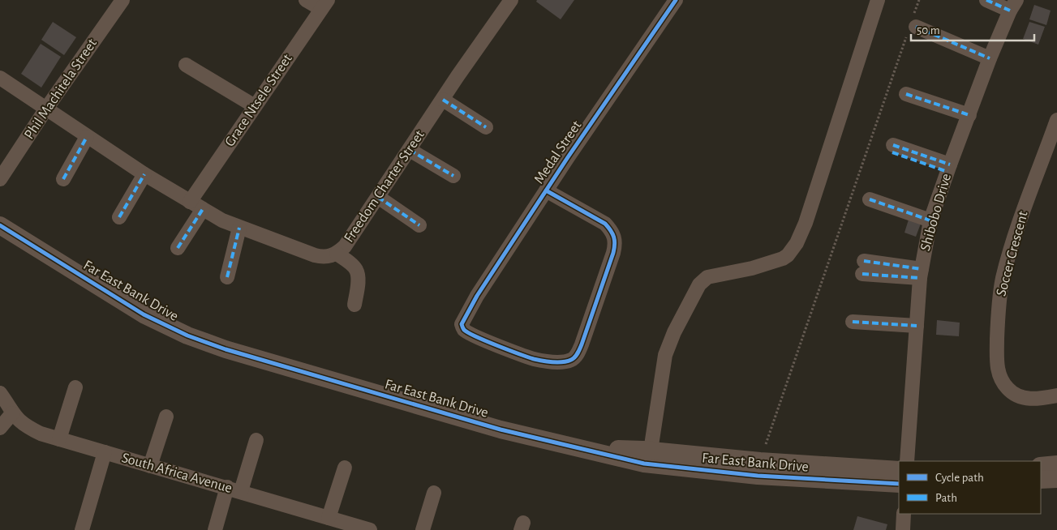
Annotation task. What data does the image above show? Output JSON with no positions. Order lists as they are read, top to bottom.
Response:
{
  "streets": {
    "street": [
      "Phil Machitela Street",
      "Grace Ntsele Street",
      "Medal Street",
      "Freedom Charter Street",
      "Shibobo Drive",
      "Soccer Crescent",
      "Far East Bank Drive",
      "South Africa Avenue"
    ]
  },
  "crossings": [
    ["Phil Machitela Street", "Freedom Charter Street"],
    ["Grace Ntsele Street", "Freedom Charter Street"]
  ],
  "legend": ["Cycle path", "Path"],
  "scale_bar": "50 m"
}
